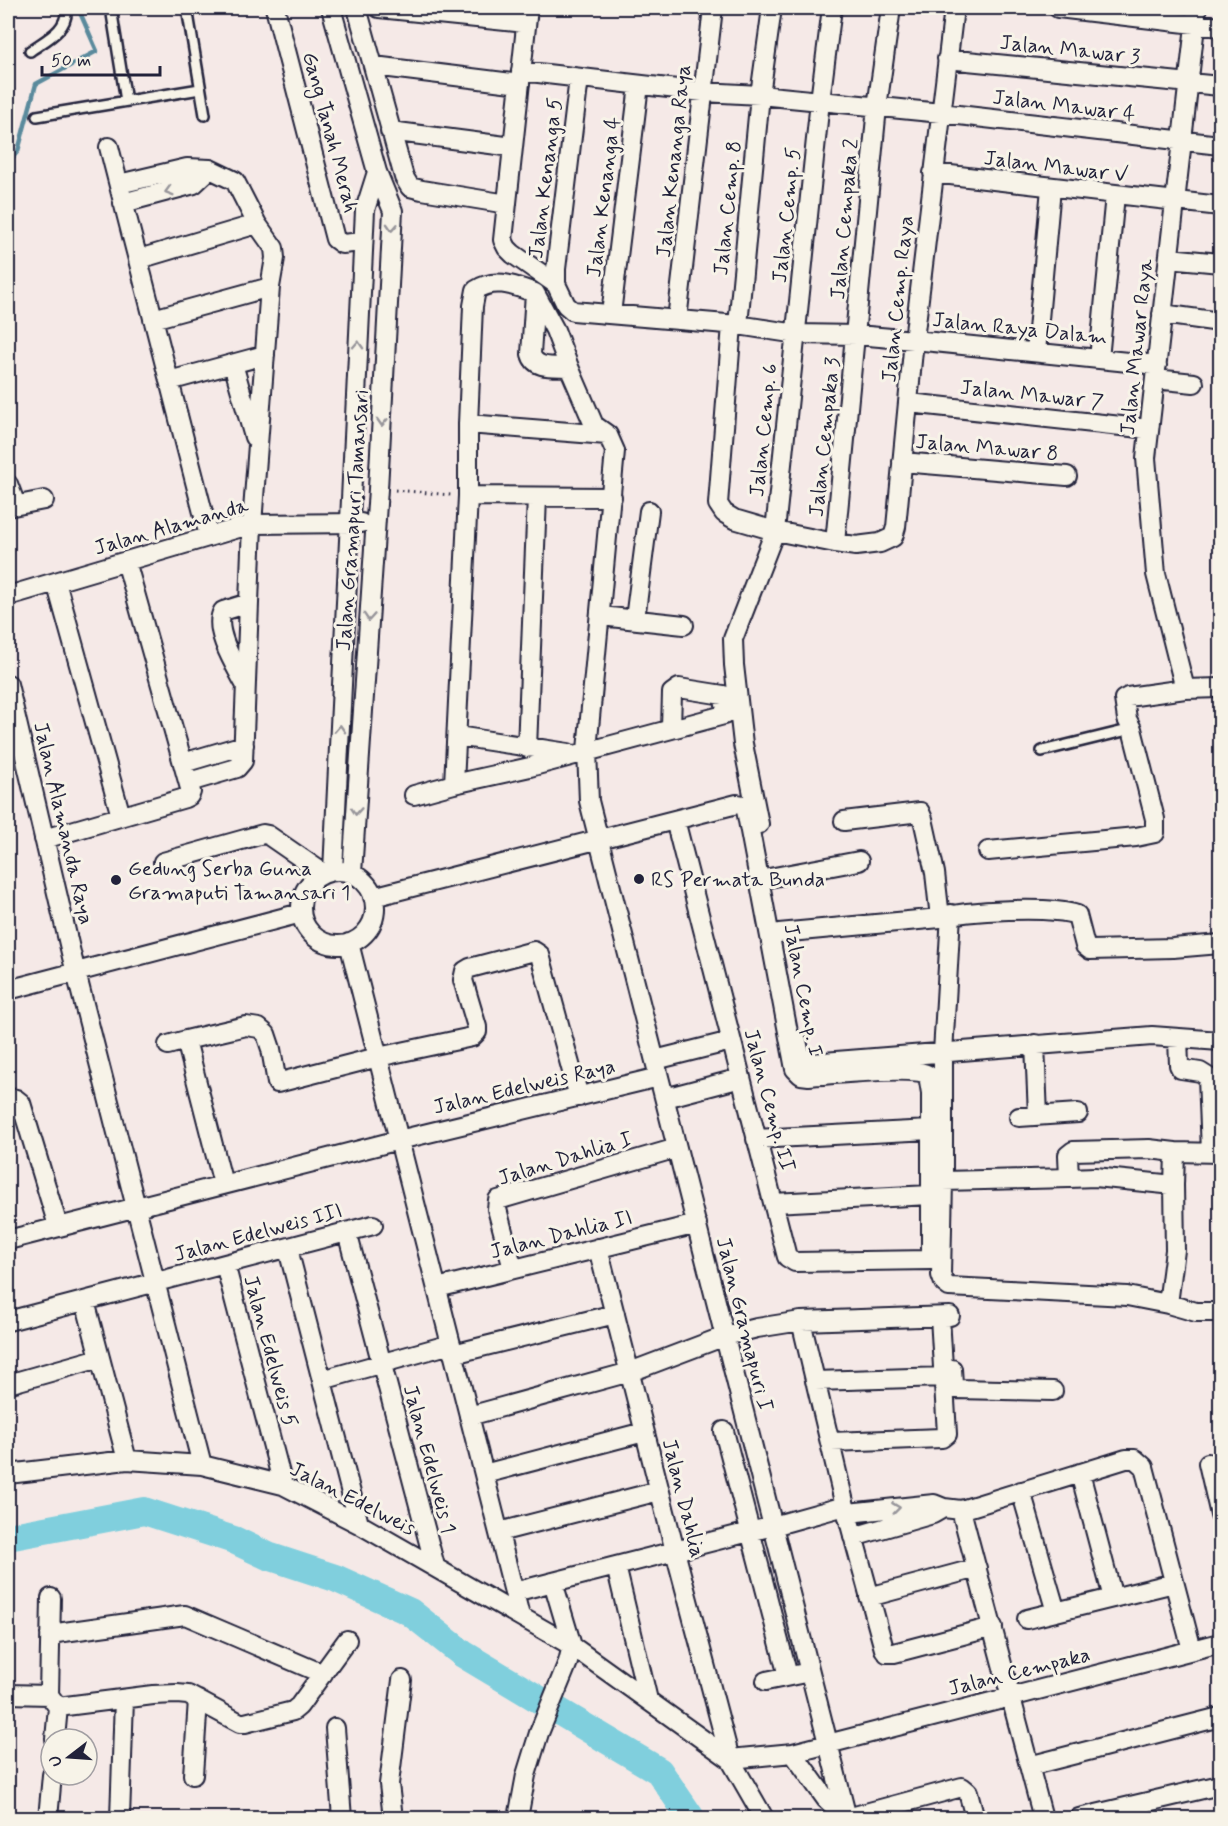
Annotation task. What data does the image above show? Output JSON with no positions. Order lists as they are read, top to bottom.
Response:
{
  "streets": {
    "street": [
      "Jalan Mawar 3",
      "Jalan Mawar 4",
      "Gang Tanah Merah",
      "Jalan Kenanga Raya",
      "Jalan Mawar V",
      "Jalan Kenanga 5",
      "Jalan Kenanga 4",
      "Jalan Cemp. 8",
      "Jalan Cemp. 5",
      "Jalan Cempaka 2",
      "Jalan Cemp. Raya",
      "Jalan Raya Dalam",
      "Jalan Mawar Raya",
      "Jalan Mawar 7",
      "Jalan Cemp. 6",
      "Jalan Cempaka 3",
      "Jalan Mawar 8",
      "Jalan Gramapuri Tamansari",
      "Jalan Alamanda",
      "Jalan Alamanda Raya",
      "Jalan Cemp. I",
      "Jalan Edelweis Raya",
      "Jalan Cemp. II",
      "Jalan Dahlia I",
      "Jalan Edelweis III",
      "Jalan Dahlia II",
      "Jalan Gramapuri I",
      "Jalan Edelweis 5",
      "Jalan Edelweis 1",
      "Jalan Edelweis",
      "Jalan Dahlia",
      "Jalan Cempaka"
    ]
  },
  "crossings": [
    ["Jalan Mawar 3", "Jalan Cemp. Raya"],
    ["Jalan Mawar 3", "Jalan Mawar Raya"],
    ["Jalan Mawar 4", "Jalan Kenanga Raya"],
    ["Jalan Mawar 4", "Jalan Kenanga 5"],
    ["Jalan Mawar 4", "Jalan Kenanga 4"],
    ["Jalan Mawar 4", "Jalan Cemp. 8"],
    ["Jalan Mawar 4", "Jalan Cemp. 5"],
    ["Jalan Mawar 4", "Jalan Cempaka 2"],
    ["Jalan Mawar 4", "Jalan Cemp. Raya"],
    ["Jalan Mawar 4", "Jalan Mawar Raya"],
    ["Gang Tanah Merah", "Jalan Gramapuri Tamansari"],
    ["Jalan Kenanga Raya", "Jalan Raya Dalam"],
    ["Jalan Mawar V", "Jalan Cemp. Raya"],
    ["Jalan Mawar V", "Jalan Mawar Raya"],
    ["Jalan Kenanga 5", "Jalan Raya Dalam"],
    ["Jalan Kenanga 4", "Jalan Raya Dalam"],
    ["Jalan Cemp. 8", "Jalan Raya Dalam"],
    ["Jalan Cemp. 8", "Jalan Cemp. 6"],
    ["Jalan Cemp. 5", "Jalan Raya Dalam"],
    ["Jalan Cemp. 5", "Jalan Cemp. 6"],
    ["Jalan Cempaka 2", "Jalan Raya Dalam"],
    ["Jalan Cempaka 2", "Jalan Cempaka 3"],
    ["Jalan Cemp. Raya", "Jalan Raya Dalam"],
    ["Jalan Cemp. Raya", "Jalan Mawar 7"],
    ["Jalan Cemp. Raya", "Jalan Cempaka 3"],
    ["Jalan Cemp. Raya", "Jalan Mawar 8"],
    ["Jalan Raya Dalam", "Jalan Mawar Raya"],
    ["Jalan Raya Dalam", "Jalan Cemp. 6"],
    ["Jalan Raya Dalam", "Jalan Cempaka 3"],
    ["Jalan Mawar Raya", "Jalan Mawar 7"],
    ["Jalan Gramapuri Tamansari", "Jalan Alamanda"],
    ["Jalan Alamanda Raya", "Jalan Edelweis Raya"],
    ["Jalan Alamanda Raya", "Jalan Edelweis III"],
    ["Jalan Alamanda Raya", "Jalan Edelweis"],
    ["Jalan Cemp. I", "Jalan Cemp. II"],
    ["Jalan Edelweis Raya", "Jalan Cemp. II"],
    ["Jalan Edelweis Raya", "Jalan Gramapuri I"],
    ["Jalan Dahlia I", "Jalan Dahlia II"],
    ["Jalan Dahlia I", "Jalan Gramapuri I"],
    ["Jalan Edelweis III", "Jalan Edelweis 5"],
    ["Jalan Edelweis III", "Jalan Edelweis 1"],
    ["Jalan Dahlia II", "Jalan Gramapuri I"],
    ["Jalan Dahlia II", "Jalan Dahlia"],
    ["Jalan Gramapuri I", "Jalan Cempaka"],
    ["Jalan Edelweis 5", "Jalan Edelweis"],
    ["Jalan Edelweis 1", "Jalan Edelweis"],
    ["Jalan Edelweis", "Jalan Dahlia"],
    ["Jalan Edelweis", "Jalan Cempaka"],
    ["Jalan Dahlia", "Jalan Cempaka"]
  ],
  "places": ["RS Permata Bunda", "Gedung Serba Guna Gramaputi Tamansari 1"],
  "scale_bar": "50 m",
  "north": "left"
}
